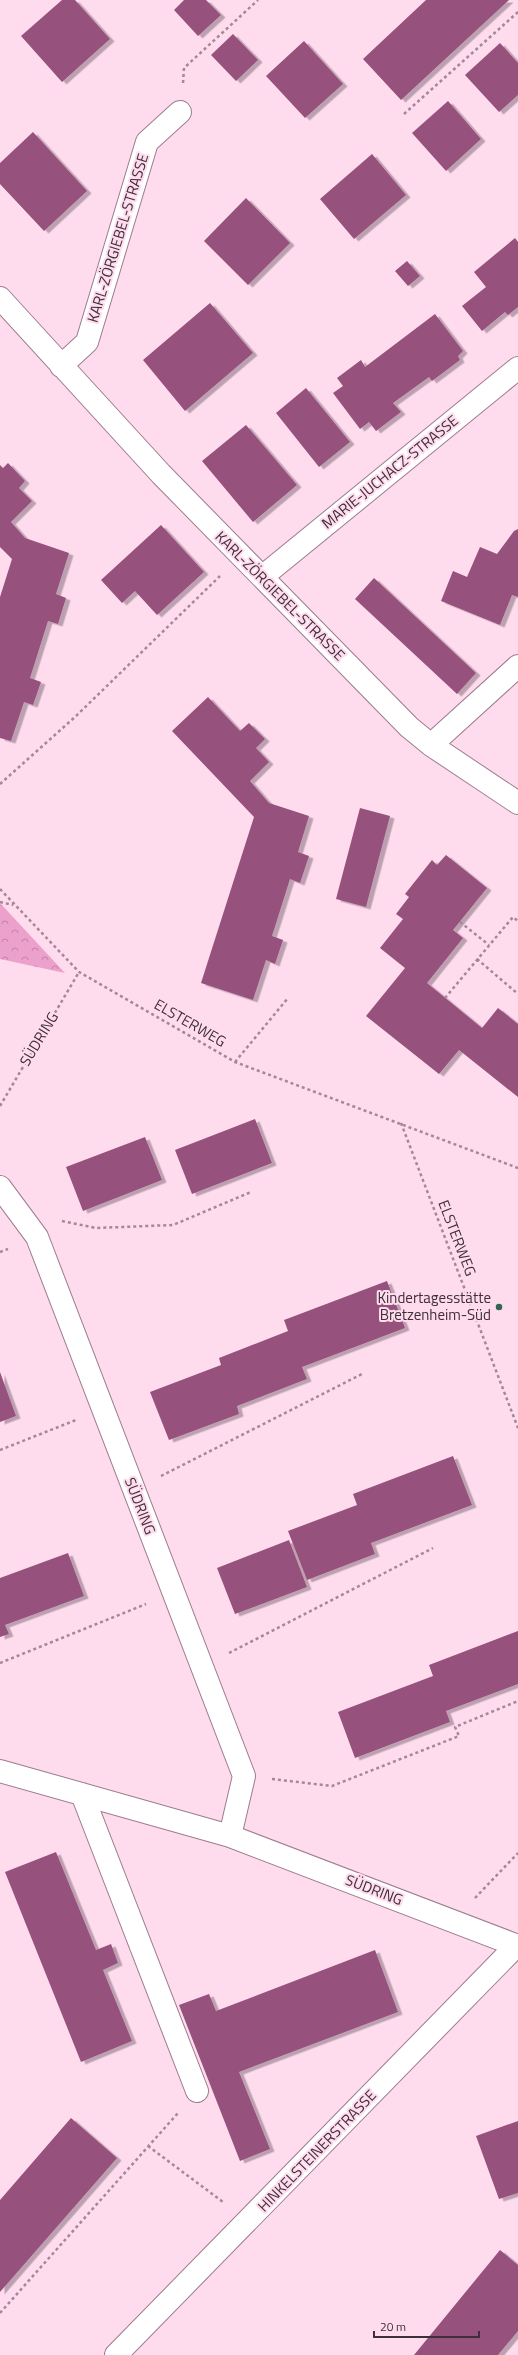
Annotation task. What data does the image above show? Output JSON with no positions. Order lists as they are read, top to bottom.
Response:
{
  "streets": {
    "street": [
      "KARL-ZÖRGIEBEL-STRASSE",
      "MARIE-JUCHACZ-STRASSE",
      "SÜDRING",
      "HINKELSTEINERSTRASSE"
    ],
    "path": ["ELSTERWEG"]
  },
  "crossings": [
    ["KARL-ZÖRGIEBEL-STRASSE", "MARIE-JUCHACZ-STRASSE"],
    ["ELSTERWEG", "SÜDRING"],
    ["SÜDRING", "HINKELSTEINERSTRASSE"]
  ],
  "places": ["Kindertagesstätte Bretzenheim-Süd"],
  "scale_bar": "20 m"
}
